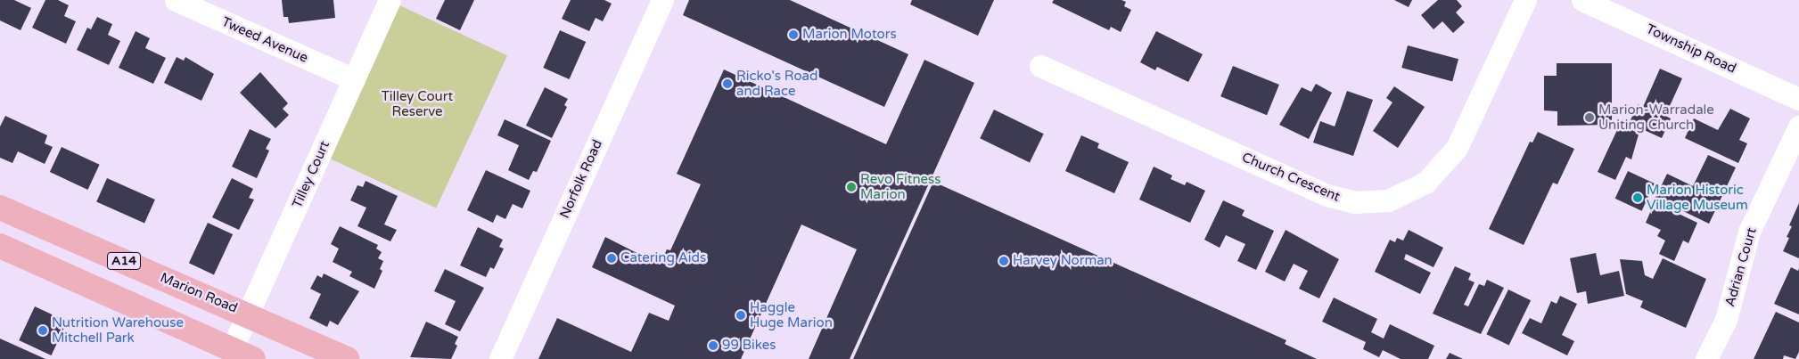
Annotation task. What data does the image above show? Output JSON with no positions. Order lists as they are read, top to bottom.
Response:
{
  "streets": {
    "main road": ["A14", "Marion Road"],
    "street": [
      "Tweed Avenue",
      "Township Road",
      "Tilley Court",
      "Church Crescent",
      "Norfolk Road",
      "Adrian Court"
    ]
  },
  "crossings": [
    ["Tweed Avenue", "Tilley Court"],
    ["Tilley Court", "A14"],
    ["Tilley Court", "Marion Road"]
  ],
  "parks": ["Tilley Court Reserve"],
  "places": [
    "Marion Motors",
    "Ricko's Road and Race",
    "Marion-Warradale Uniting Church",
    "Revo Fitness Marion",
    "Marion Historic Village Museum",
    "Catering Aids",
    "Harvey Norman",
    "Haggle Huge Marion",
    "Nutrition Warehouse Mitchell Park",
    "99 Bikes"
  ]
}
